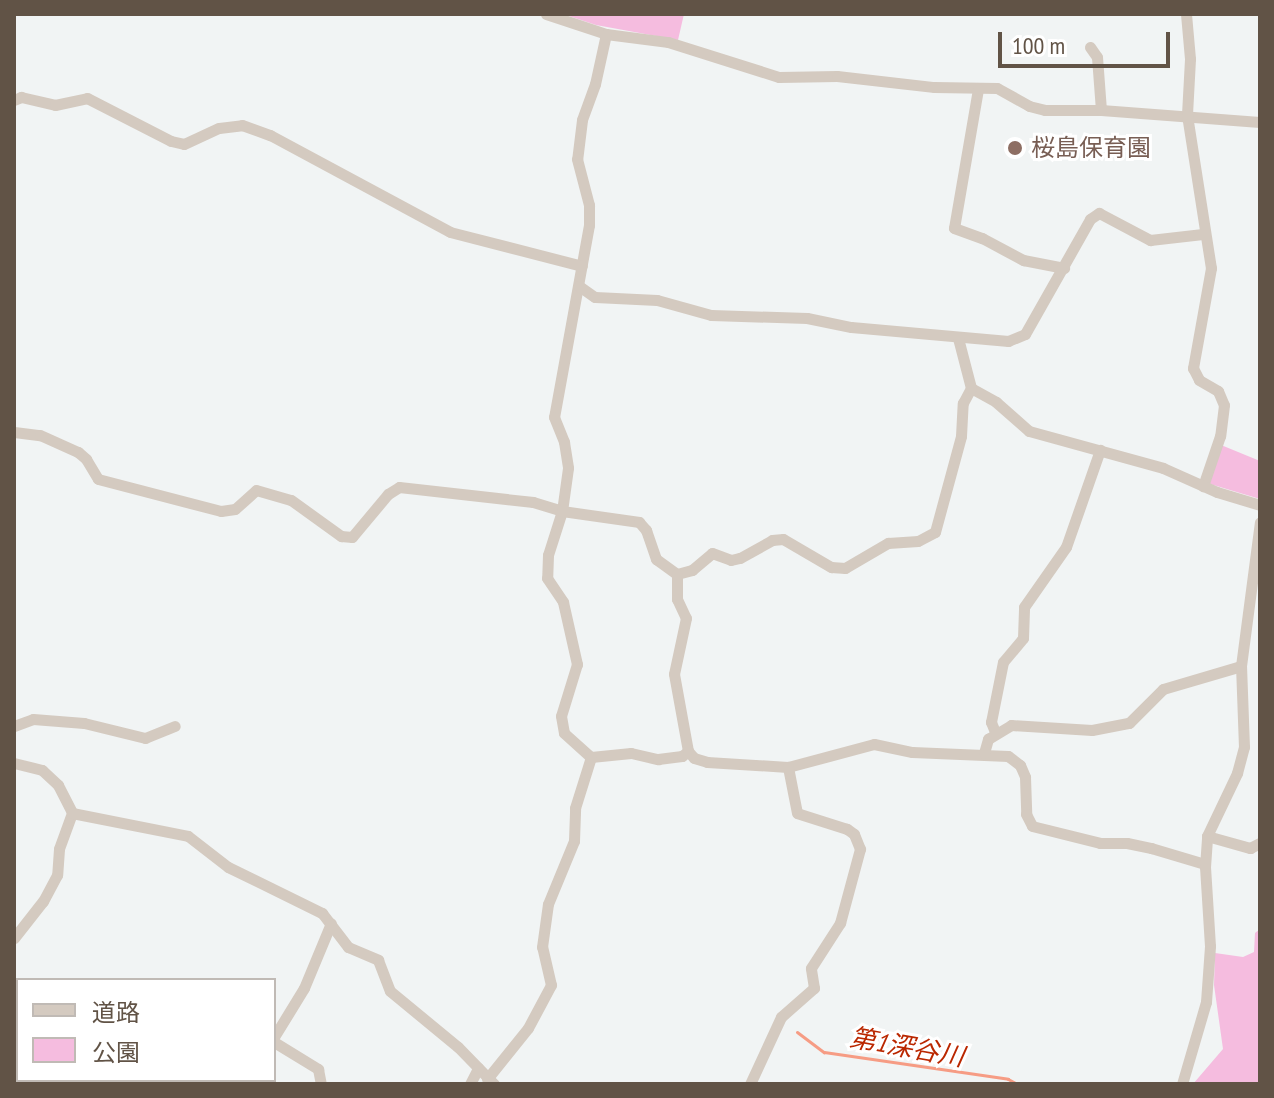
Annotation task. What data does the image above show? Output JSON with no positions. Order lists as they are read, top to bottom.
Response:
{
  "water": ["第1深谷川"],
  "places": ["桜島保育園"],
  "legend": ["道路", "公園"],
  "scale_bar": "100 m"
}
